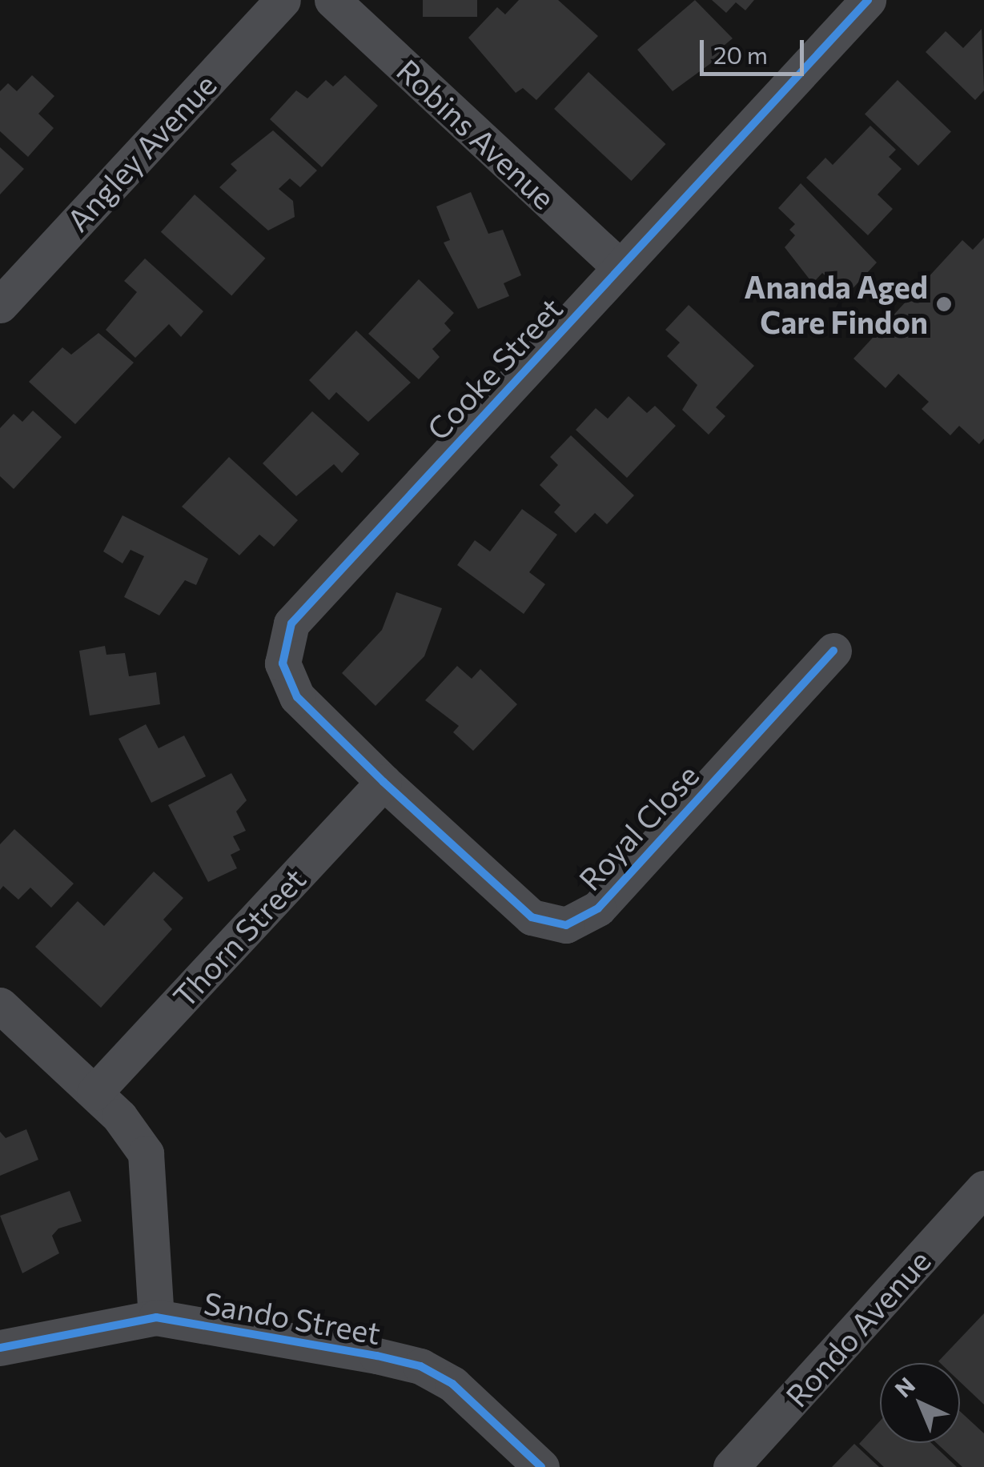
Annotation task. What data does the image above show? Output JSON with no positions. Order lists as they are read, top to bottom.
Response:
{
  "streets": {
    "street": [
      "Robins Avenue",
      "Angley Avenue",
      "Cooke Street",
      "Royal Close",
      "Thorn Street",
      "Sando Street",
      "Rondo Avenue"
    ]
  },
  "crossings": [
    ["Robins Avenue", "Cooke Street"],
    ["Cooke Street", "Royal Close"],
    ["Cooke Street", "Thorn Street"],
    ["Royal Close", "Thorn Street"]
  ],
  "places": ["Ananda Aged Care Findon"],
  "scale_bar": "20 m",
  "north": "top left"
}
